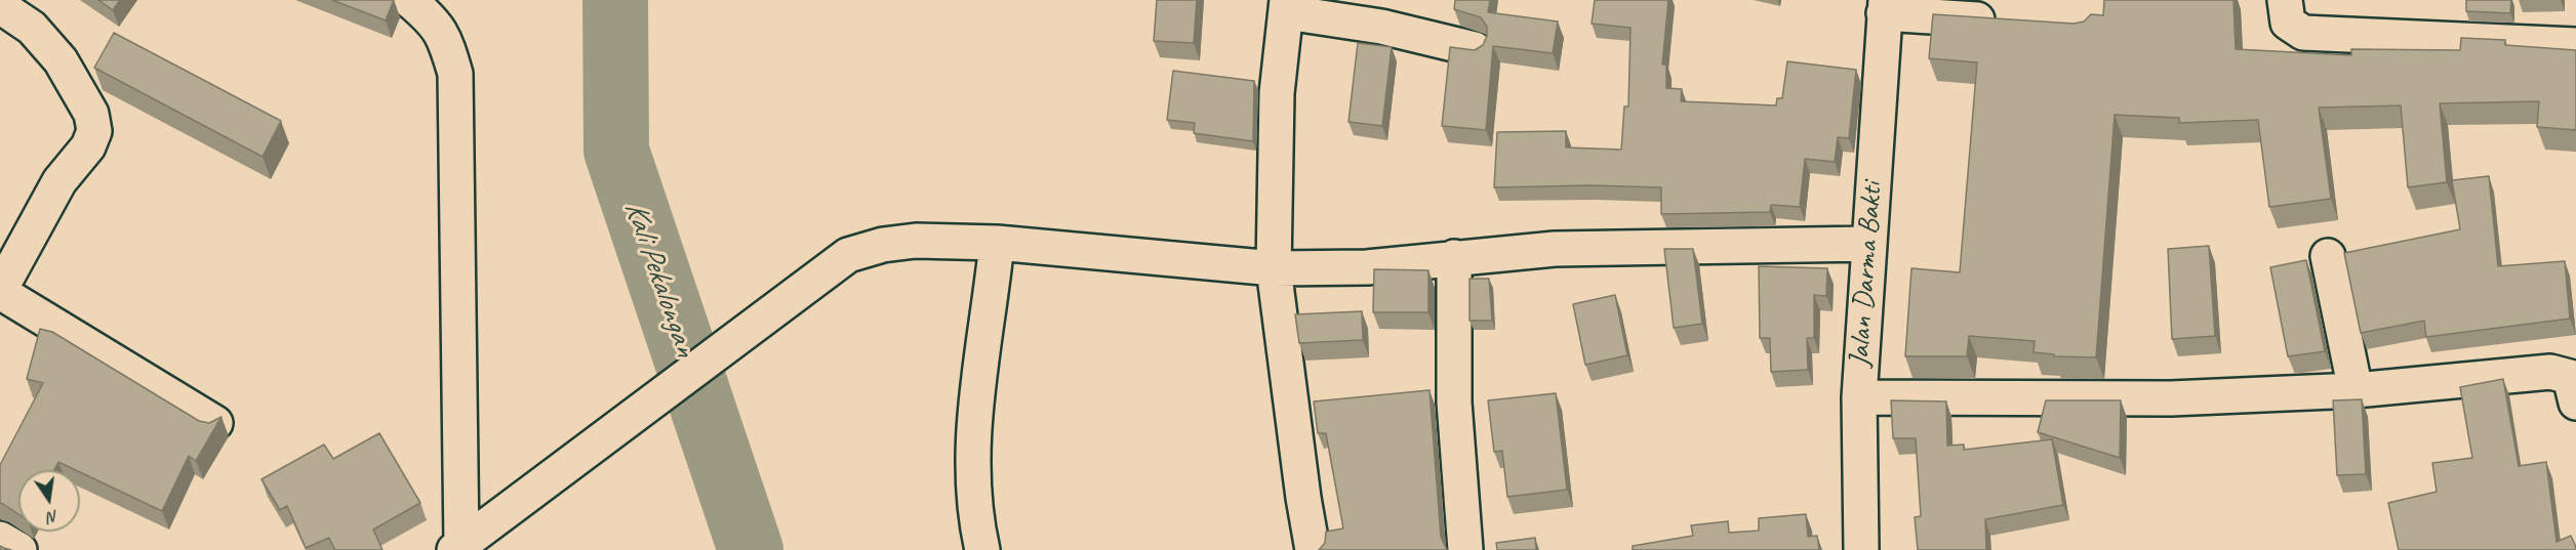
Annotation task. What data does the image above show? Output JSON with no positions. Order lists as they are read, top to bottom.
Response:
{
  "streets": {
    "street": ["Jalan Darma Bakti"]
  },
  "water": ["Kali Pekalongan"],
  "north": "bottom"
}
